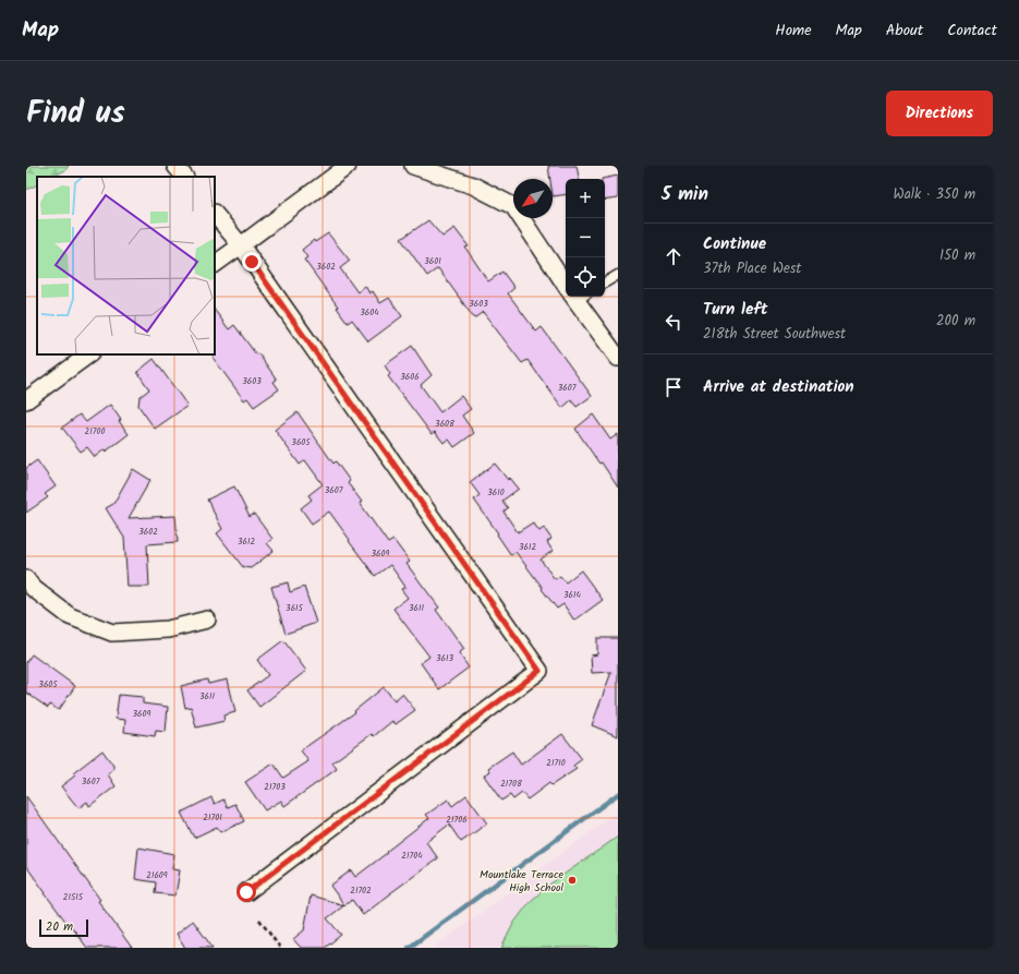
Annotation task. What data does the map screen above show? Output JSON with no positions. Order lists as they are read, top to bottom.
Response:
{
  "places": ["Mountlake Terrace High School"],
  "house_numbers": [
    "3601",
    "3602",
    "3603",
    "3604",
    "3606",
    "3603",
    "3607",
    "3608",
    "21700",
    "3605",
    "3607",
    "3610",
    "3602",
    "3612",
    "3612",
    "3609",
    "3614",
    "3615",
    "3611",
    "3613",
    "3605",
    "3611",
    "3609",
    "21710",
    "3607",
    "21708",
    "21703",
    "21701",
    "21706",
    "21704",
    "21609",
    "21702",
    "21515"
  ],
  "scale_bar": "20 m",
  "north": "bottom left",
  "page": {
    "header": "Map",
    "nav": [
      "Home",
      "Map",
      "About",
      "Contact"
    ],
    "title": "Find us",
    "buttons": "Directions",
    "heading": ["5 min", "Walk · 350 m"],
    "map_buttons": ["+", "−"],
    "list": [
      ["Continue", "37th Place West", "150 m"],
      ["Turn left", "218th Street Southwest", "200 m"],
      "Arrive at destination"
    ],
    "scale": "20 m"
  }
}
